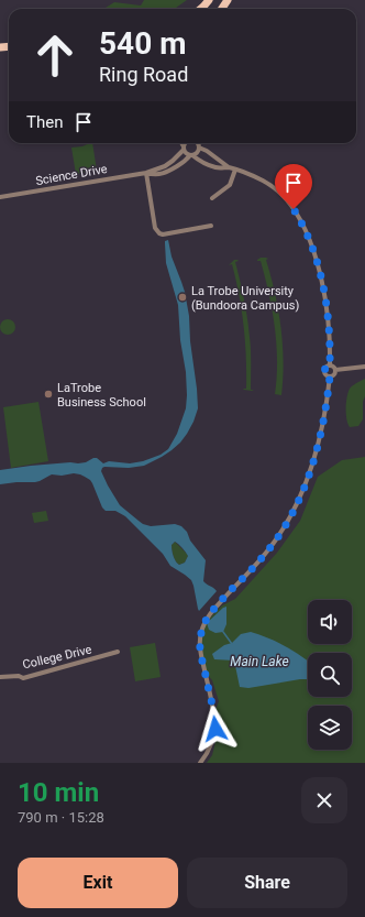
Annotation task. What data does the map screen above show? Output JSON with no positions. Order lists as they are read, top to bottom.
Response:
{
  "streets": {
    "street": ["Science Drive", "College Drive"]
  },
  "water": ["Main Lake"],
  "places": ["La Trobe University (Bundoora Campus)", "LaTrobe Business School"],
  "page": {
    "turn": ["540 m", "Ring Road"],
    "then": "Then",
    "heading": ["10 min", "790 m · 15:28"],
    "buttons": ["Exit", "Share"]
  }
}
